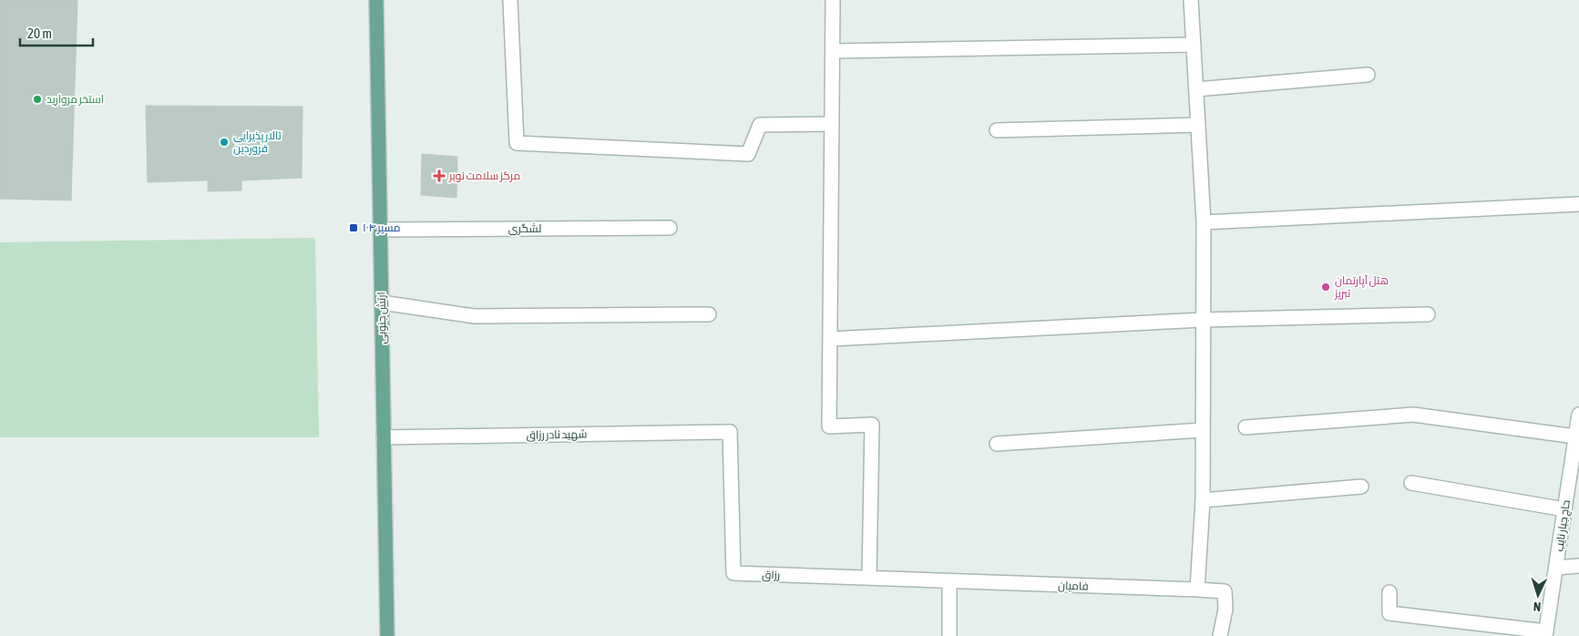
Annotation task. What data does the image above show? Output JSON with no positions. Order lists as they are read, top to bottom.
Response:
{
  "streets": {
    "main road": ["ارتش جنوبی"],
    "street": [
      "لشگری",
      "شهید نادر رزاق",
      "حاج جبار نایب",
      "رزاق",
      "فامیان"
    ]
  },
  "crossings": [
    ["لشگری", "ارتش جنوبی"],
    ["ارتش جنوبی", "شهید نادر رزاق"],
    ["شهید نادر رزاق", "رزاق"],
    ["رزاق", "فامیان"]
  ],
  "places": {
    "other": ["استخر مروارید", "تالار پذیرایی فروردین", "هتل آپارتمان تبریز"],
    "health": ["مرکز سلامت نوبر"],
    "transit": ["مسیر ۱۰۴"]
  },
  "scale_bar": "20 m",
  "north": "bottom"
}
